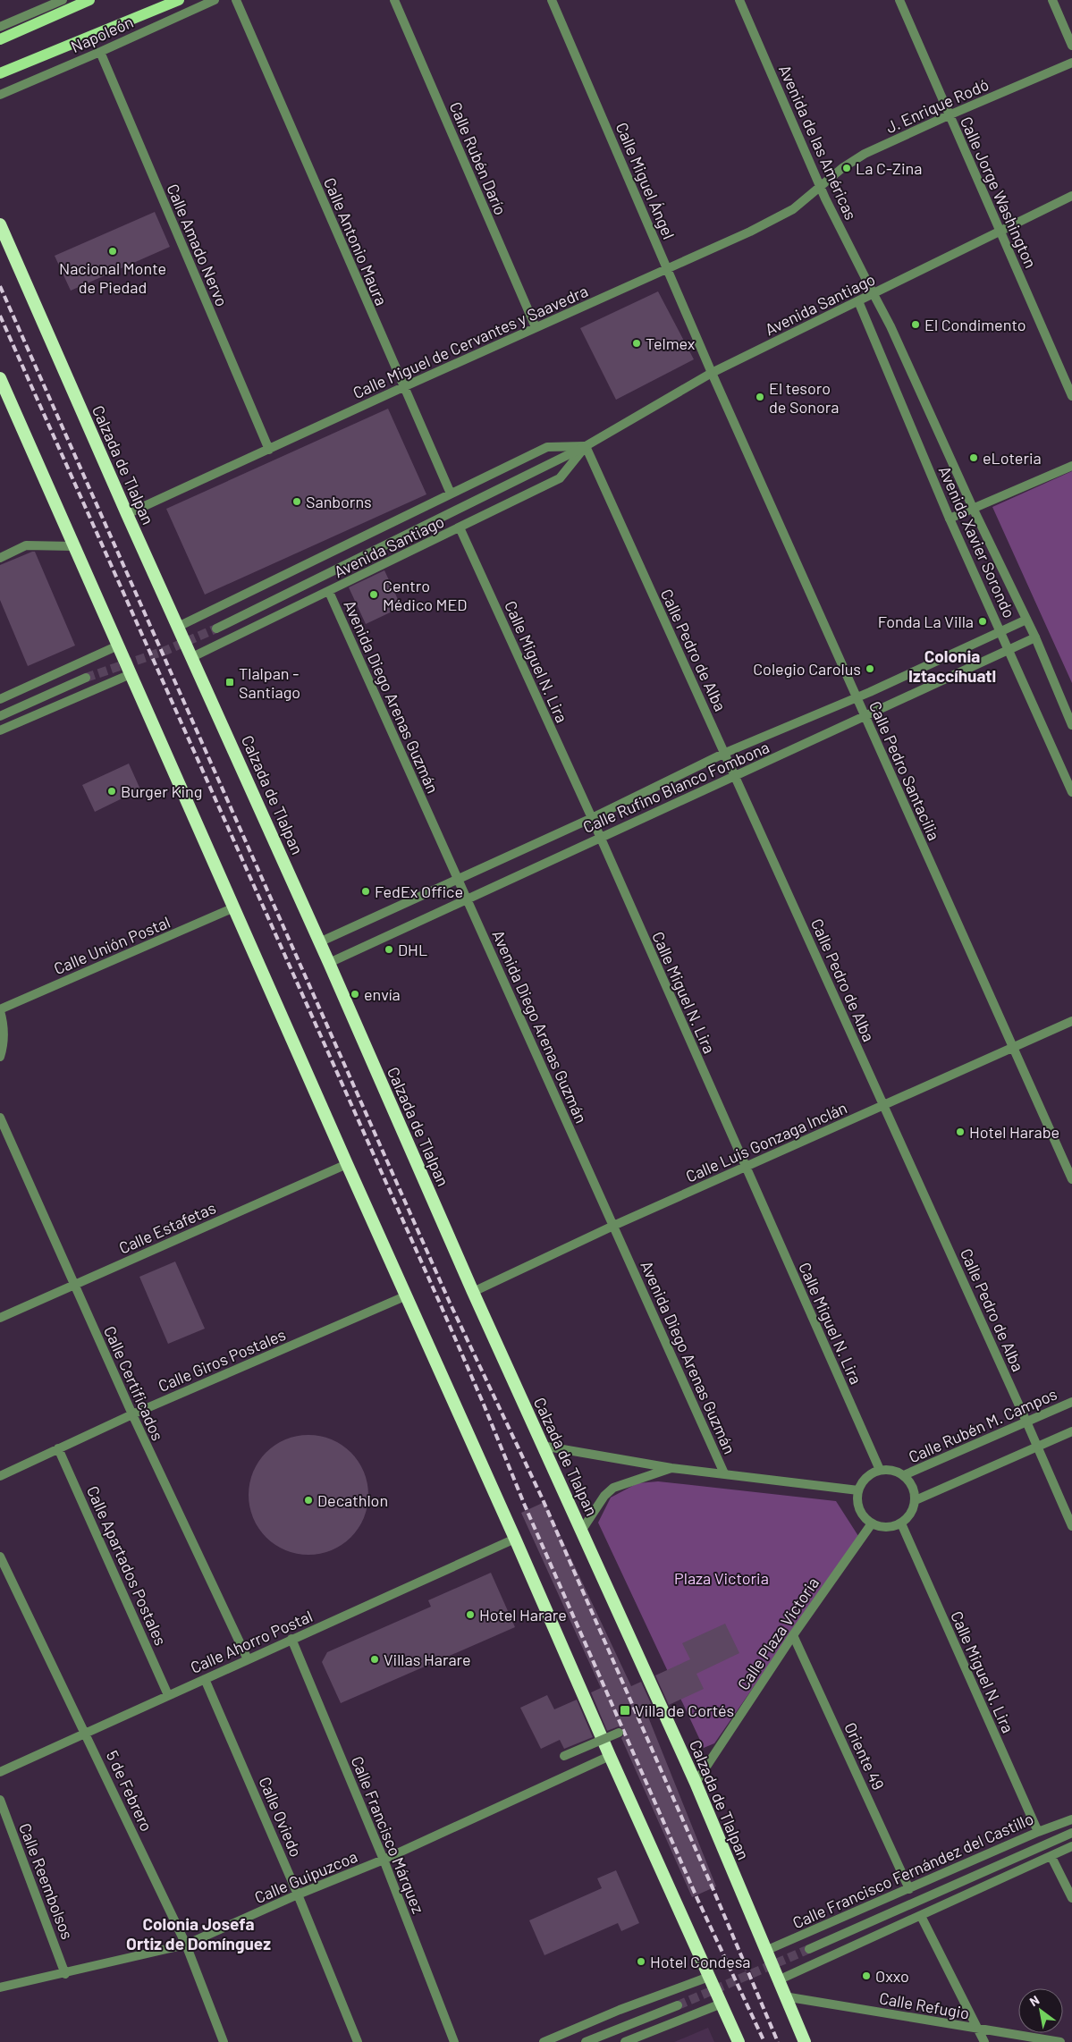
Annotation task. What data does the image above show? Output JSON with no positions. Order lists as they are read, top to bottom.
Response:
{
  "streets": {
    "highway": ["Calzada de Tlalpan"],
    "main road": ["Napoleón"],
    "street": [
      "J. Enrique Rodó",
      "Avenida de las Américas",
      "Calle Rubén Darío",
      "Calle Miguel Ángel",
      "Calle Jorge Washington",
      "Calle Antonio Maura",
      "Calle Amado Nervo",
      "Avenida Santiago",
      "Calle Miguel de Cervantes y Saavedra",
      "Avenida Xavier Sorondo",
      "Calle Pedro de Alba",
      "Calle Miguel N. Lira",
      "Avenida Diego Arenas Guzmán",
      "Calle Pedro Santacilia",
      "Calle Rufino Blanco Fombona",
      "Calle Unión Postal",
      "Calle Luis Gonzaga Inclán",
      "Calle Estafetas",
      "Calle Giros Postales",
      "Calle Certificados",
      "Calle Rubén M. Campos",
      "Calle Apartados Postales",
      "Calle Plaza Victoria",
      "Calle Ahorro Postal",
      "Oriente 49",
      "5 de Febrero",
      "Calle Oviedo",
      "Calle Francisco Márquez",
      "Calle Francisco Fernández del Castillo",
      "Calle Guipuzcoa",
      "Calle Reembolsos",
      "Calle Refugio"
    ]
  },
  "crossings": [
    ["Napoleón", "Calle Amado Nervo"],
    ["J. Enrique Rodó", "Avenida de las Américas"],
    ["J. Enrique Rodó", "Calle Jorge Washington"],
    ["J. Enrique Rodó", "Calle Miguel de Cervantes y Saavedra"],
    ["Avenida de las Américas", "Avenida Santiago"],
    ["Avenida de las Américas", "Calle Miguel de Cervantes y Saavedra"],
    ["Avenida de las Américas", "Avenida Xavier Sorondo"],
    ["Calle Rubén Darío", "Calle Miguel de Cervantes y Saavedra"],
    ["Calle Miguel Ángel", "Avenida Santiago"],
    ["Calle Miguel Ángel", "Calle Miguel de Cervantes y Saavedra"],
    ["Calle Miguel Ángel", "Calle Pedro Santacilia"],
    ["Calle Jorge Washington", "Avenida Santiago"],
    ["Calle Antonio Maura", "Avenida Santiago"],
    ["Calle Antonio Maura", "Calle Miguel de Cervantes y Saavedra"],
    ["Calle Amado Nervo", "Calle Miguel de Cervantes y Saavedra"],
    ["Avenida Santiago", "Calzada de Tlalpan"],
    ["Avenida Santiago", "Avenida Xavier Sorondo"],
    ["Avenida Santiago", "Calle Pedro de Alba"],
    ["Avenida Santiago", "Calle Miguel N. Lira"],
    ["Avenida Santiago", "Avenida Diego Arenas Guzmán"],
    ["Avenida Santiago", "Calle Pedro Santacilia"],
    ["Calle Miguel de Cervantes y Saavedra", "Calzada de Tlalpan"],
    ["Calzada de Tlalpan", "Calle Rufino Blanco Fombona"],
    ["Calzada de Tlalpan", "Calle Luis Gonzaga Inclán"],
    ["Calzada de Tlalpan", "Calle Plaza Victoria"],
    ["Calzada de Tlalpan", "Calle Francisco Fernández del Castillo"],
    ["Calzada de Tlalpan", "Calle Refugio"],
    ["Avenida Xavier Sorondo", "Calle Rufino Blanco Fombona"],
    ["Calle Pedro de Alba", "Calle Rufino Blanco Fombona"],
    ["Calle Pedro de Alba", "Calle Luis Gonzaga Inclán"],
    ["Calle Pedro de Alba", "Calle Rubén M. Campos"],
    ["Calle Miguel N. Lira", "Calle Rufino Blanco Fombona"],
    ["Calle Miguel N. Lira", "Calle Luis Gonzaga Inclán"],
    ["Calle Miguel N. Lira", "Calle Rubén M. Campos"],
    ["Calle Miguel N. Lira", "Calle Plaza Victoria"],
    ["Calle Miguel N. Lira", "Calle Francisco Fernández del Castillo"],
    ["Avenida Diego Arenas Guzmán", "Calle Rufino Blanco Fombona"],
    ["Avenida Diego Arenas Guzmán", "Calle Luis Gonzaga Inclán"],
    ["Calle Pedro Santacilia", "Calle Rufino Blanco Fombona"],
    ["Calle Pedro Santacilia", "Calle Luis Gonzaga Inclán"],
    ["Calle Estafetas", "Calle Certificados"],
    ["Calle Giros Postales", "Calle Certificados"],
    ["Calle Giros Postales", "Calle Apartados Postales"],
    ["Calle Certificados", "Calle Ahorro Postal"],
    ["Calle Rubén M. Campos", "Calle Plaza Victoria"],
    ["Calle Apartados Postales", "Calle Ahorro Postal"],
    ["Calle Plaza Victoria", "Oriente 49"],
    ["Calle Ahorro Postal", "5 de Febrero"],
    ["Calle Ahorro Postal", "Calle Oviedo"],
    ["Calle Ahorro Postal", "Calle Francisco Márquez"],
    ["Oriente 49", "Calle Francisco Fernández del Castillo"],
    ["5 de Febrero", "Calle Guipuzcoa"],
    ["Calle Oviedo", "Calle Guipuzcoa"],
    ["Calle Francisco Márquez", "Calle Guipuzcoa"],
    ["Calle Guipuzcoa", "Calle Reembolsos"]
  ],
  "districts": ["Colonia Iztaccíhuatl", "Colonia Josefa Ortiz de Domínguez"],
  "parks": ["Plaza Victoria"],
  "places": {
    "other": [
      "La C-Zina",
      "Nacional Monte de Piedad",
      "El Condimento",
      "Telmex",
      "El tesoro de Sonora",
      "eLoteria",
      "Sanborns",
      "Centro Médico MED",
      "Fonda La Villa",
      "Colegio Carolus",
      "Burger King",
      "FedEx Office",
      "DHL",
      "envía",
      "Hotel Harabe",
      "Decathlon",
      "Hotel Harare",
      "Villas Harare",
      "Hotel Condesa",
      "Oxxo"
    ],
    "transit": ["Tlalpan - Santiago", "Villa de Cortés"]
  },
  "north": "top left"
}
